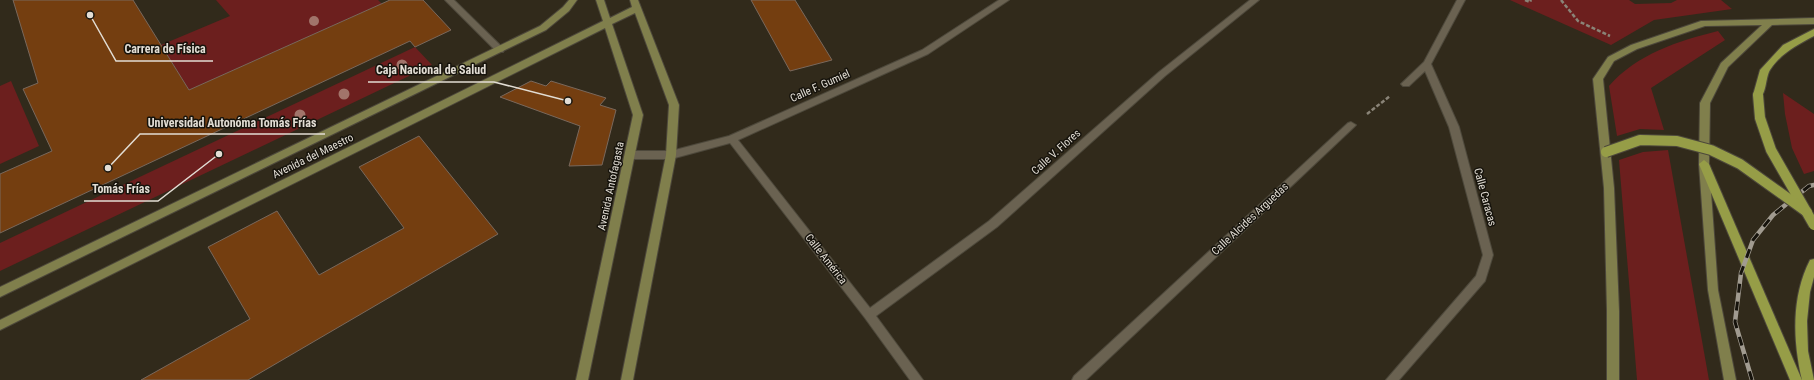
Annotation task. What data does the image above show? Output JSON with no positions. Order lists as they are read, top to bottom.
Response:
{
  "streets": {
    "main road": ["Avenida del Maestro", "Avenida Antofagasta"],
    "street": [
      "Calle F. Gumiel",
      "Calle V. Flores",
      "Calle Caracas",
      "Calle Alcides Arguedas",
      "Calle América"
    ]
  },
  "crossings": [
    ["Calle F. Gumiel", "Avenida Antofagasta"],
    ["Calle F. Gumiel", "Calle América"],
    ["Calle V. Flores", "Calle América"],
    ["Avenida del Maestro", "Avenida Antofagasta"]
  ],
  "places": [
    "Carrera de Física",
    "Caja Nacional de Salud",
    "Tomás Frías",
    "Universidad Autonóma Tomás Frías"
  ]
}
